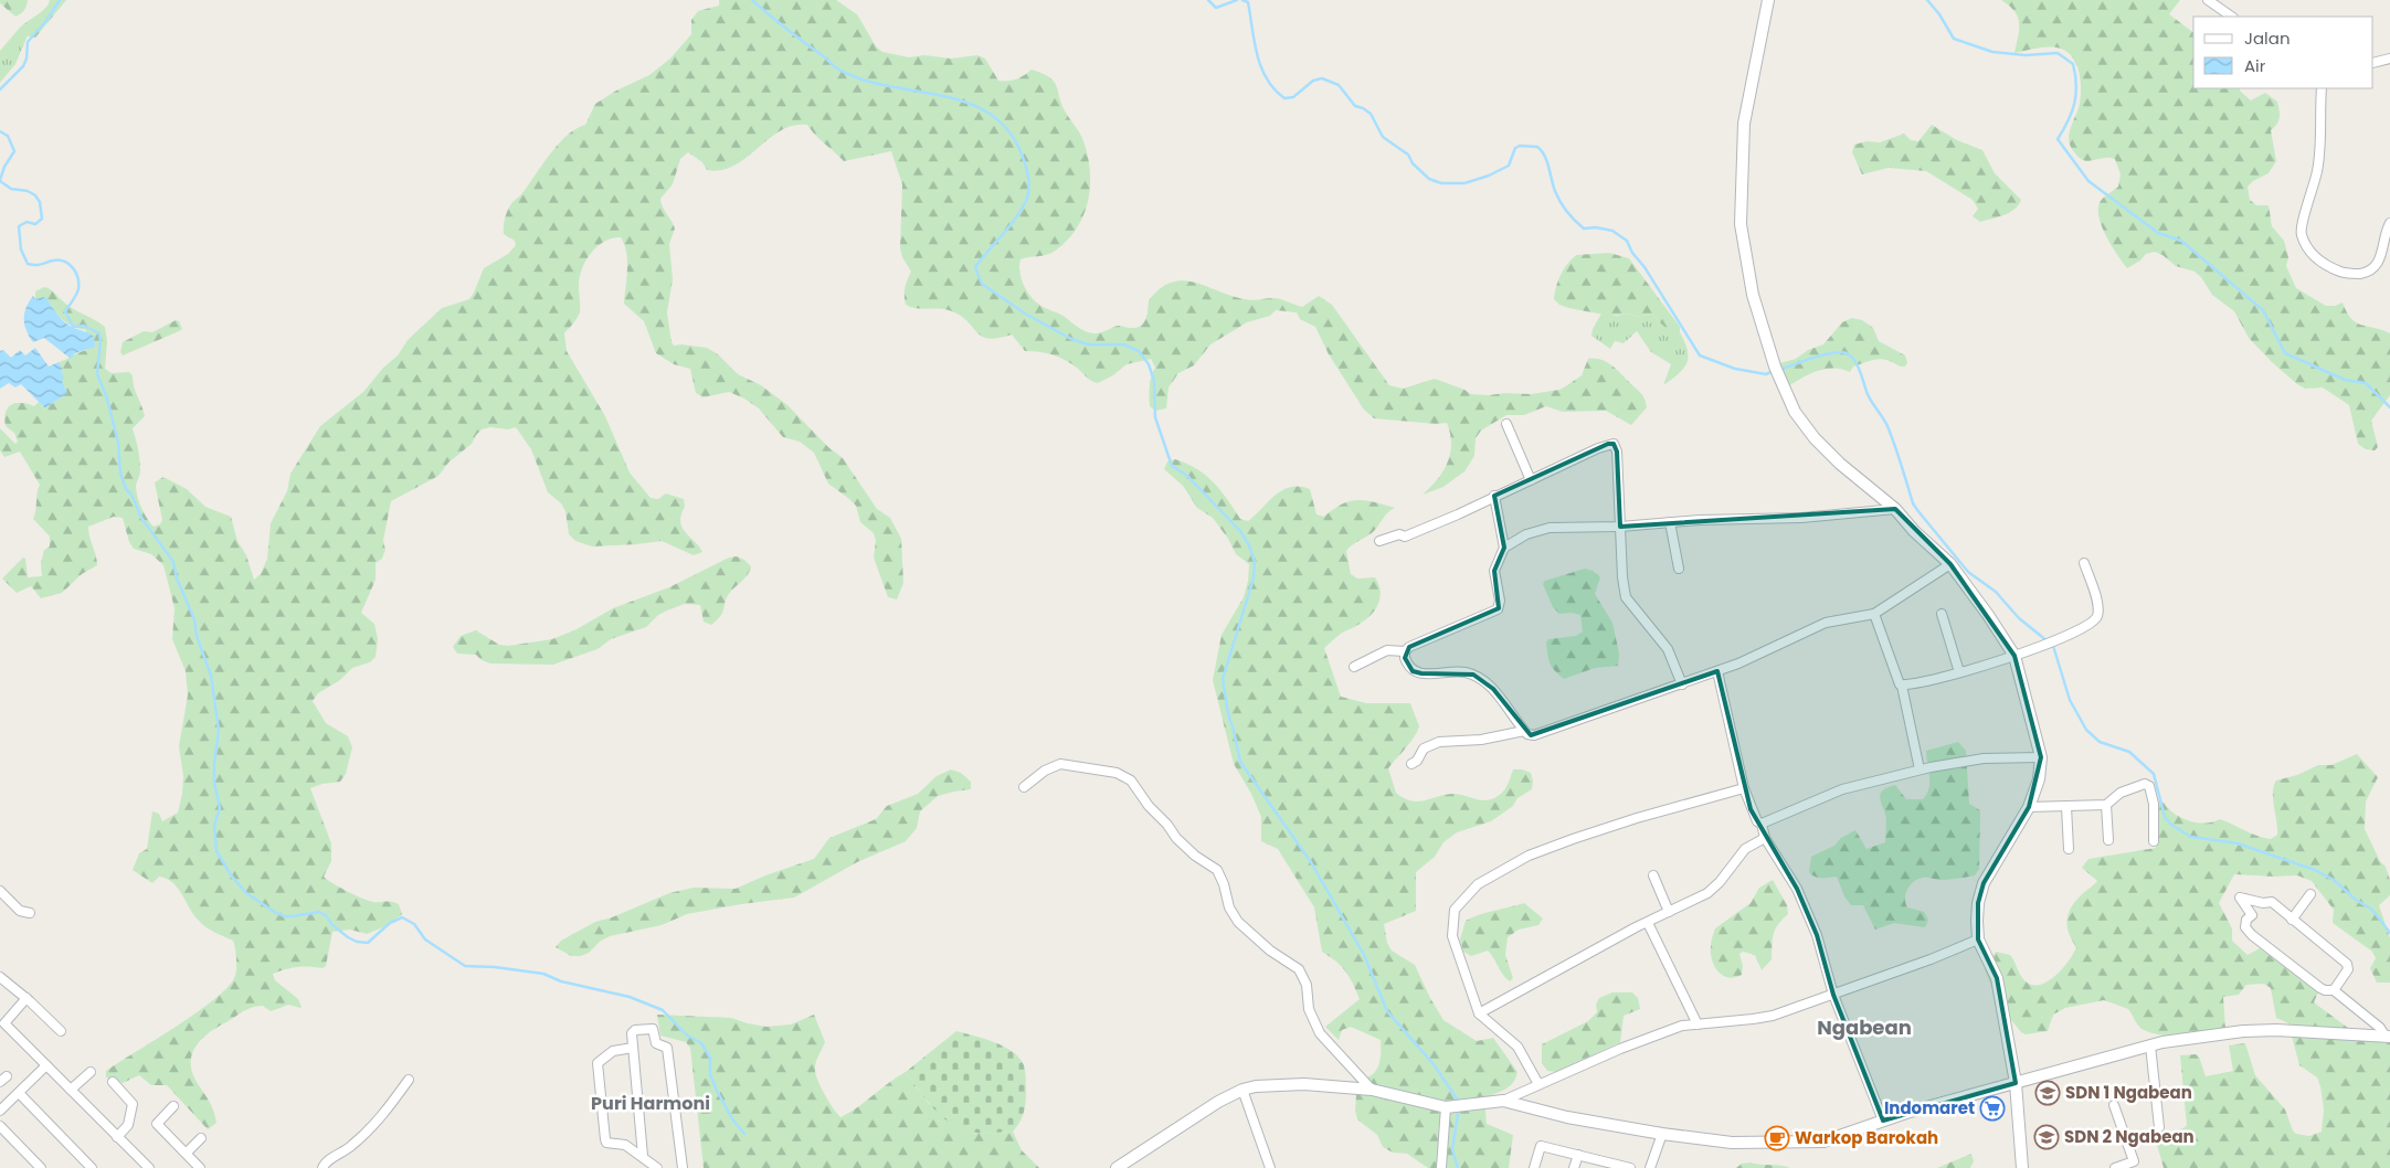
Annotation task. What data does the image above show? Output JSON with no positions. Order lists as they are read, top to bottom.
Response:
{
  "districts": ["Ngabean", "Puri Harmoni"],
  "places": {
    "school or university": ["SDN 1 Ngabean", "SDN 2 Ngabean"],
    "supermarket": ["Indomaret"],
    "cafe": ["Warkop Barokah"]
  },
  "legend": ["Jalan", "Air"]
}
